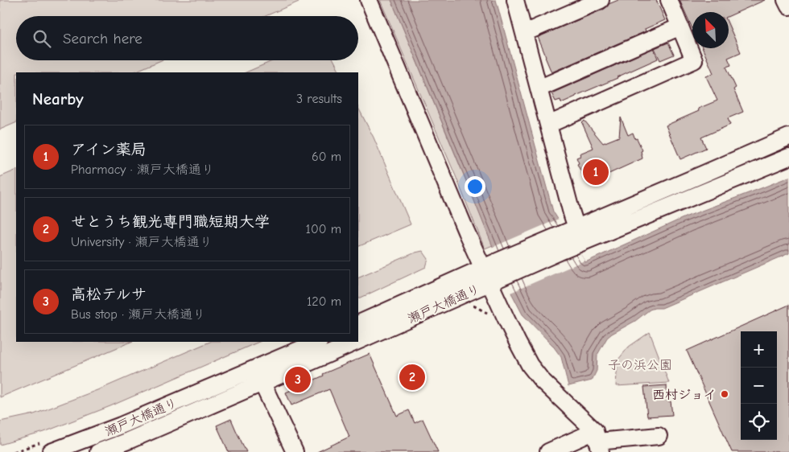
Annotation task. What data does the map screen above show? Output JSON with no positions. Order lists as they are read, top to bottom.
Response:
{
  "streets": {
    "street": ["瀬戸大橋通り"]
  },
  "parks": ["子の浜公園"],
  "places": ["西村ジョイ"],
  "north": "top left",
  "page": {
    "search": "Search here",
    "heading": ["Nearby", "3 results"],
    "list": [
      {
        "mark": "1",
        "name": "アイン薬局",
        "note": "Pharmacy · 瀬戸大橋通り",
        "value": "60 m"
      },
      {
        "mark": "2",
        "name": "せとうち観光専門職短期大学",
        "note": "University · 瀬戸大橋通り",
        "value": "100 m"
      },
      {
        "mark": "3",
        "name": "高松テルサ",
        "note": "Bus stop · 瀬戸大橋通り",
        "value": "120 m"
      }
    ],
    "pins": ["1", "2", "3"],
    "map_buttons": ["+", "−"]
  }
}
